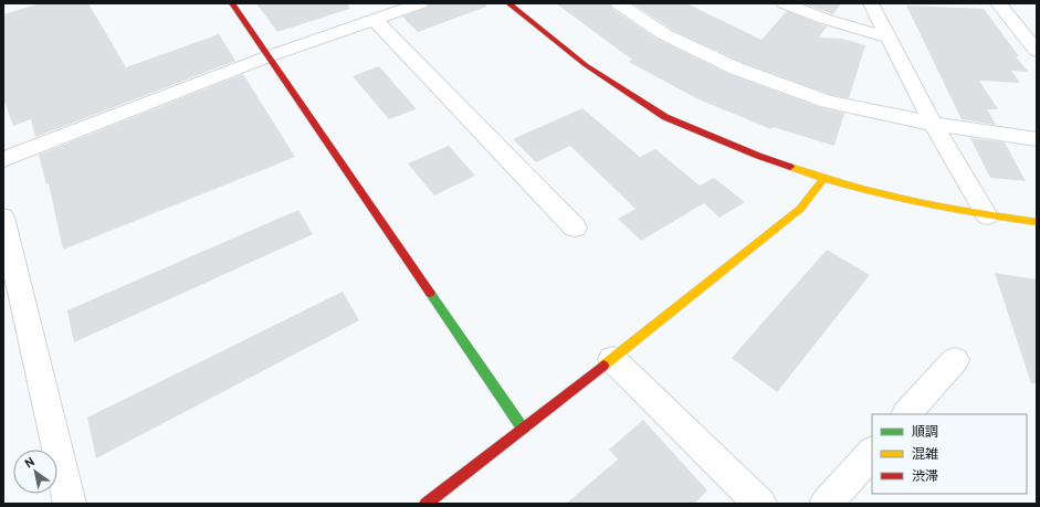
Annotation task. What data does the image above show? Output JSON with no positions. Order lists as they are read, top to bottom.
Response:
{
  "legend": ["順調", "混雑", "渋滞"],
  "north": "top left"
}
